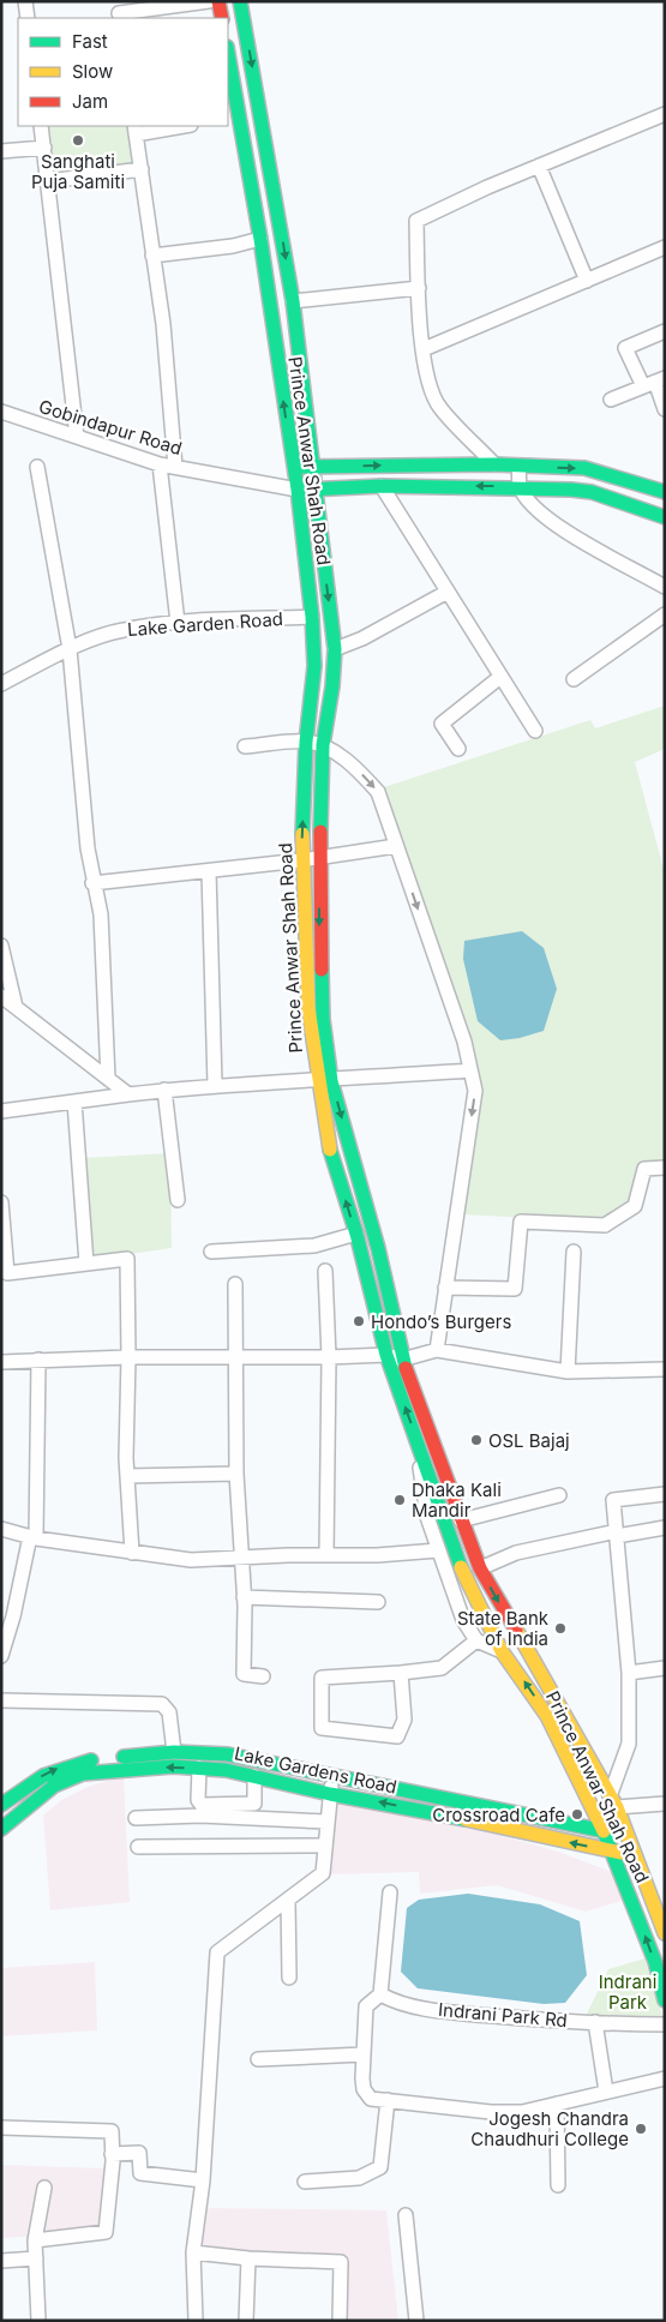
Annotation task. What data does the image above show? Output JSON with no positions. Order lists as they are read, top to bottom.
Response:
{
  "streets": {
    "main road": ["Gobindapur Road", "Prince Anwar Shah Road", "Lake Gardens Road"],
    "street": ["Lake Garden Road", "Indrani Park Rd"]
  },
  "crossings": [
    ["Gobindapur Road", "Prince Anwar Shah Road"],
    ["Prince Anwar Shah Road", "Lake Garden Road"],
    ["Prince Anwar Shah Road", "Lake Gardens Road"]
  ],
  "parks": ["Indrani Park"],
  "places": [
    "Sanghati Puja Samiti",
    "Hondo’s Burgers",
    "OSL Bajaj",
    "Dhaka Kali Mandir",
    "State Bank of India",
    "Crossroad Cafe",
    "Jogesh Chandra Chaudhuri College"
  ],
  "legend": ["Fast", "Slow", "Jam"]
}
